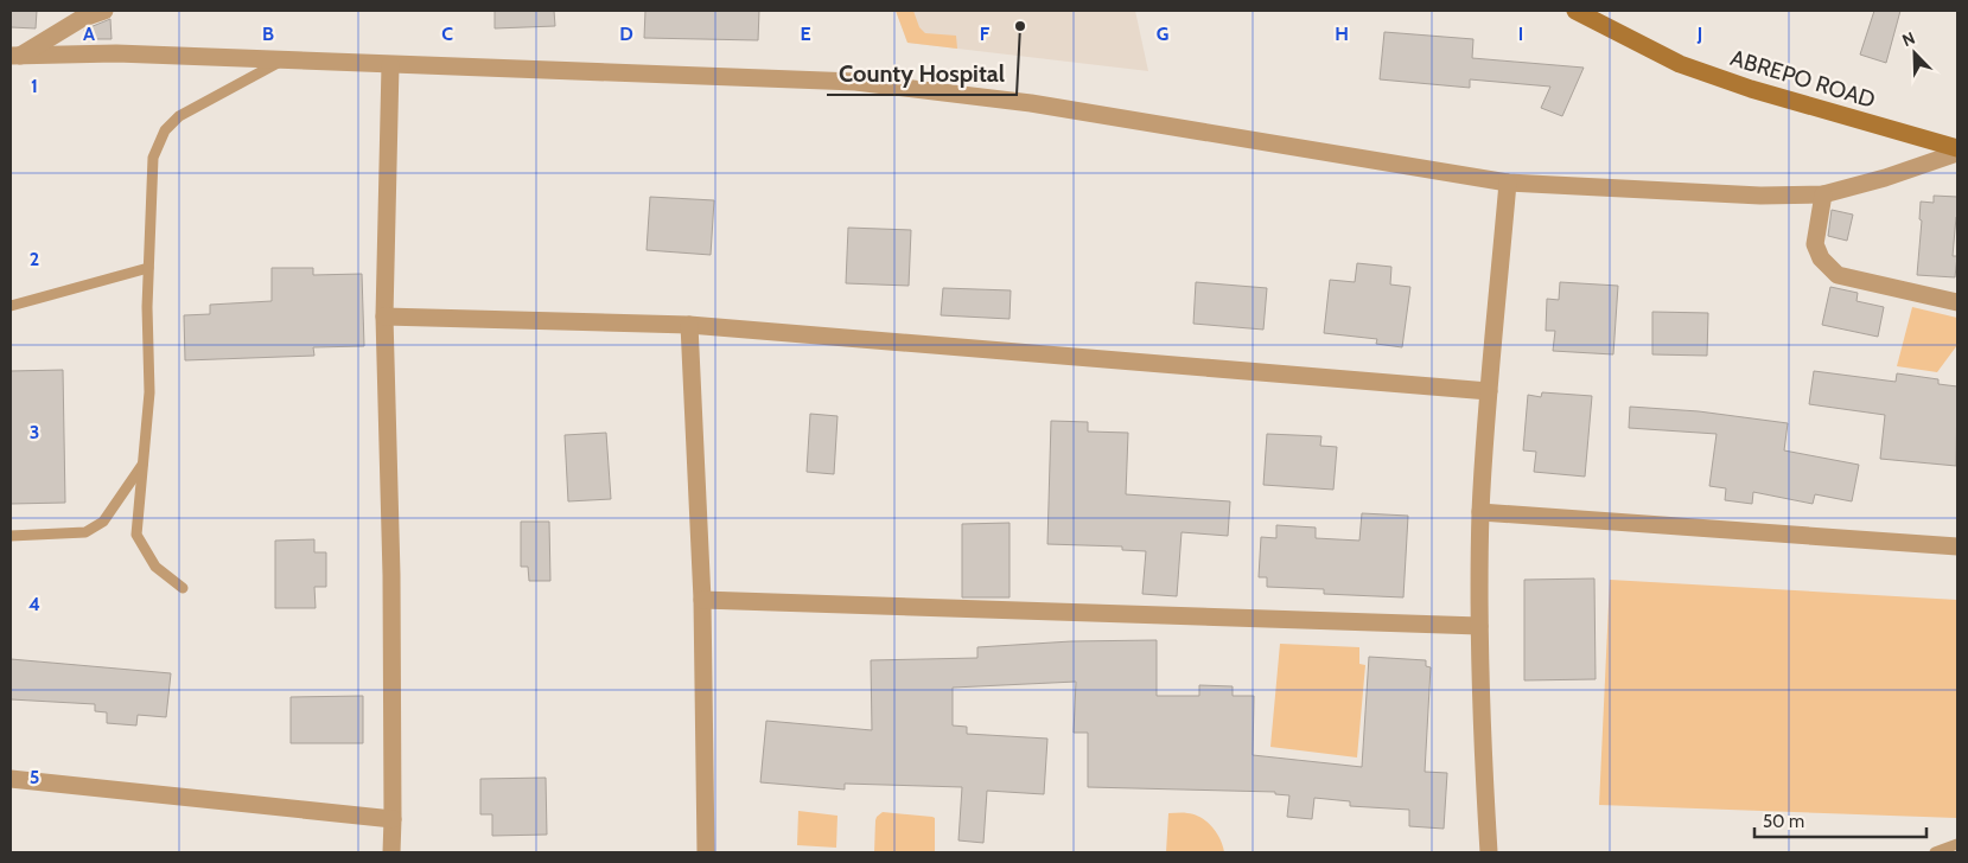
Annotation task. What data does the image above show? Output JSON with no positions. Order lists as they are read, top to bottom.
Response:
{
  "streets": {
    "main road": ["ABREPO ROAD"]
  },
  "places": ["County Hospital"],
  "scale_bar": "50 m",
  "north": "top left",
  "grid": {
    "columns": [
      "A",
      "B",
      "C",
      "D",
      "E",
      "F",
      "G",
      "H",
      "I",
      "J"
    ],
    "rows": [
      "1",
      "2",
      "3",
      "4",
      "5"
    ]
  }
}
